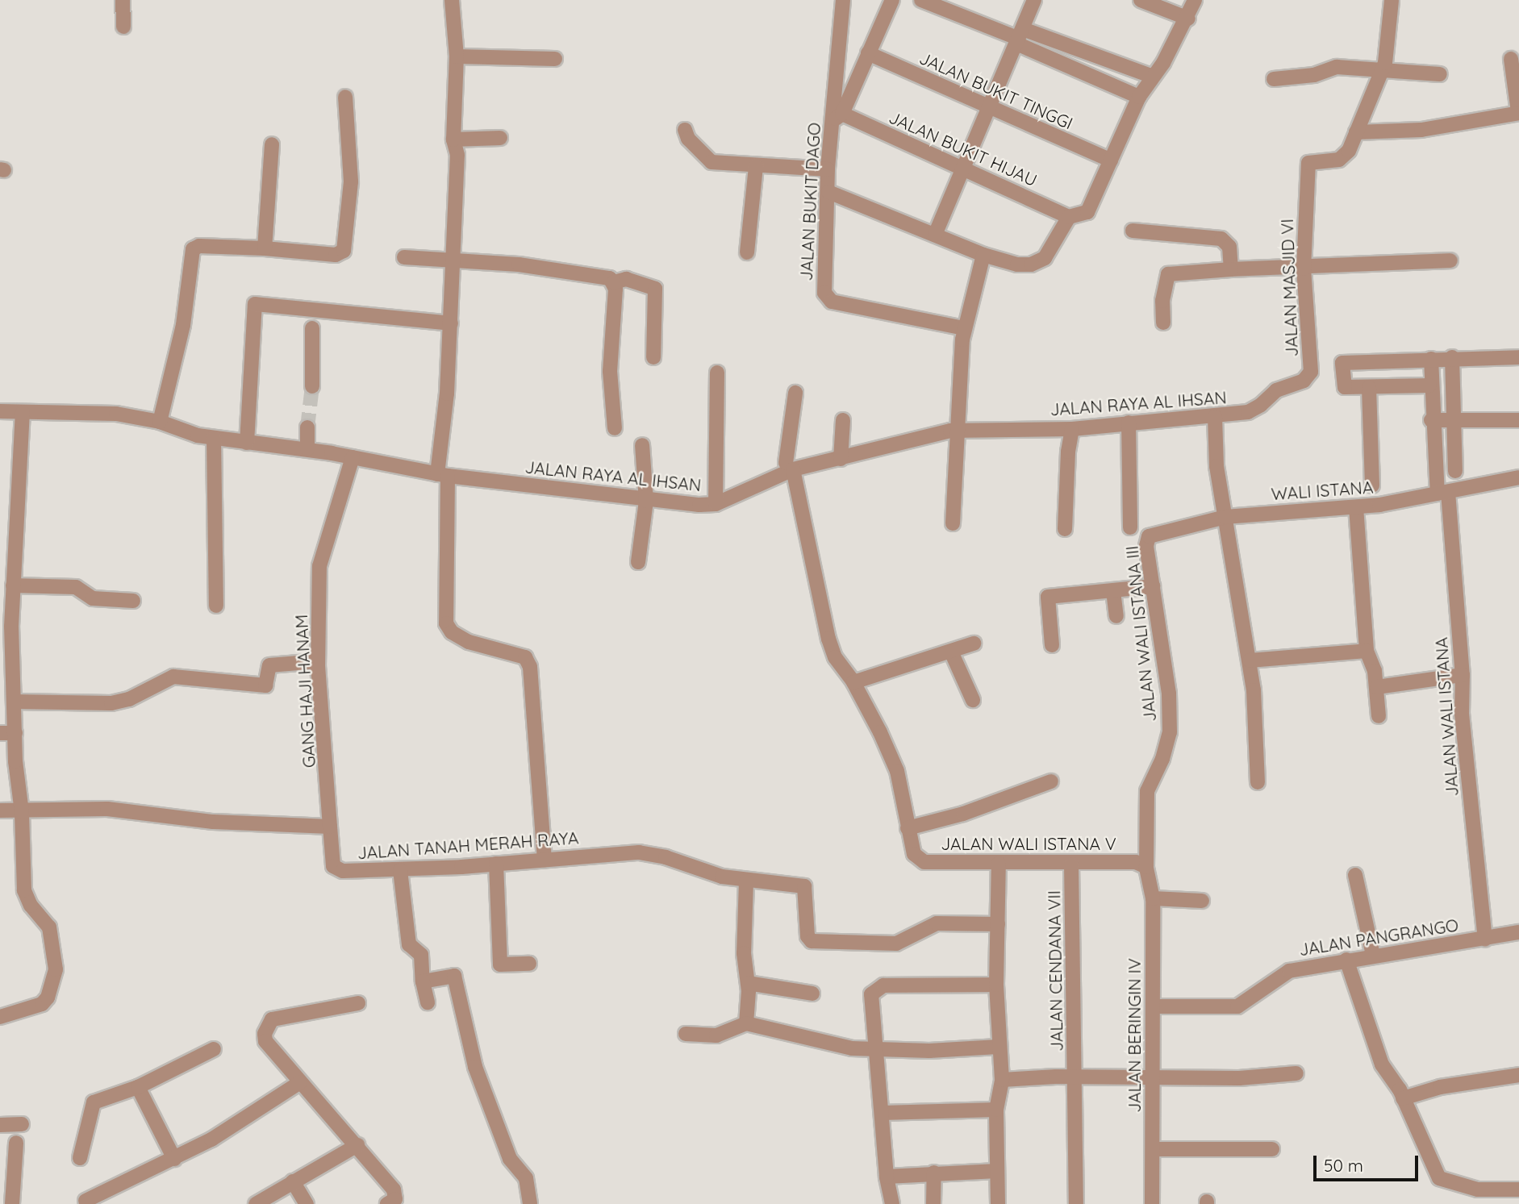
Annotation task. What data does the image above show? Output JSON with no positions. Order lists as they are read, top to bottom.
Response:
{
  "streets": {
    "street": [
      "JALAN BUKIT TINGGI",
      "JALAN BUKIT HIJAU",
      "JALAN BUKIT DAGO",
      "JALAN MASJID VI",
      "JALAN RAYA AL IHSAN",
      "WALI ISTANA",
      "JALAN WALI ISTANA III",
      "GANG HAJI HANAM",
      "JALAN WALI ISTANA",
      "JALAN WALI ISTANA V",
      "JALAN TANAH MERAH RAYA",
      "JALAN PANGRANGO",
      "JALAN CENDANA VII",
      "JALAN BERINGIN IV"
    ]
  },
  "crossings": [
    ["JALAN BUKIT HIJAU", "JALAN BUKIT DAGO"],
    ["JALAN MASJID VI", "JALAN RAYA AL IHSAN"],
    ["JALAN RAYA AL IHSAN", "GANG HAJI HANAM"],
    ["JALAN RAYA AL IHSAN", "JALAN WALI ISTANA V"],
    ["WALI ISTANA", "JALAN WALI ISTANA III"],
    ["WALI ISTANA", "JALAN WALI ISTANA"],
    ["JALAN WALI ISTANA III", "JALAN WALI ISTANA V"],
    ["JALAN WALI ISTANA III", "JALAN BERINGIN IV"],
    ["GANG HAJI HANAM", "JALAN TANAH MERAH RAYA"],
    ["JALAN WALI ISTANA", "JALAN PANGRANGO"],
    ["JALAN WALI ISTANA V", "JALAN CENDANA VII"],
    ["JALAN WALI ISTANA V", "JALAN BERINGIN IV"],
    ["JALAN PANGRANGO", "JALAN BERINGIN IV"]
  ],
  "scale_bar": "50 m"
}
